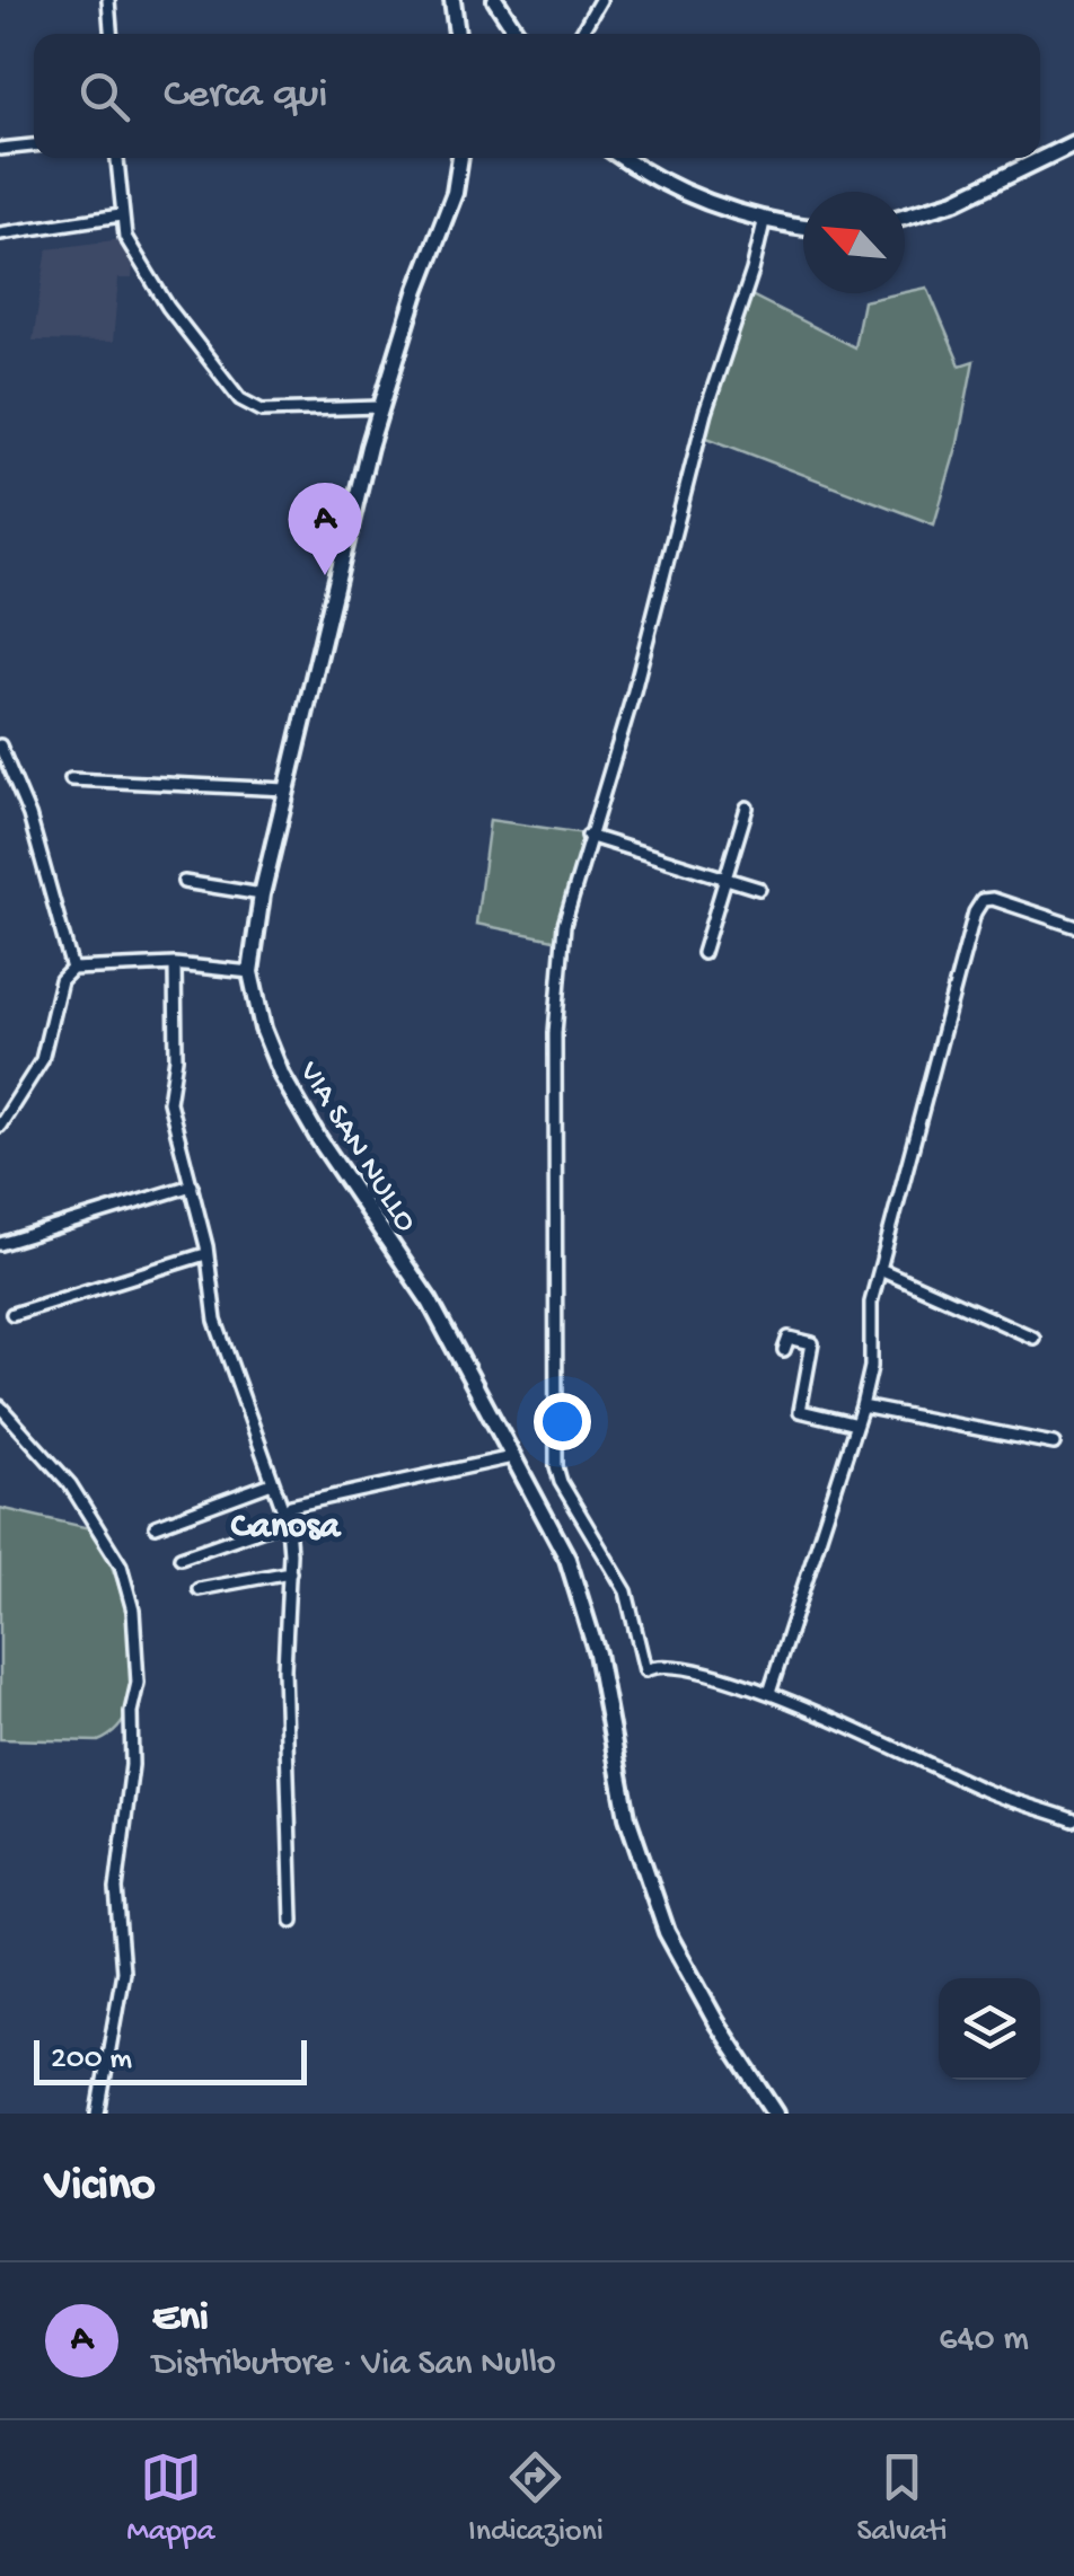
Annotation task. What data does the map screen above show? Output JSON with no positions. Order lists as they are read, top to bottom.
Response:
{
  "streets": {
    "street": ["VIA SAN NULLO"]
  },
  "districts": ["Canosa"],
  "scale_bar": "200 m",
  "north": "top left",
  "page": {
    "search": "Cerca qui",
    "pins": "A",
    "scale": "200 m",
    "heading": "Vicino",
    "list": [
      {
        "mark": "A",
        "name": "Eni",
        "note": "Distributore · Via San Nullo",
        "value": "640 m"
      }
    ],
    "nav": ["Mappa", "Indicazioni", "Salvati"]
  }
}
